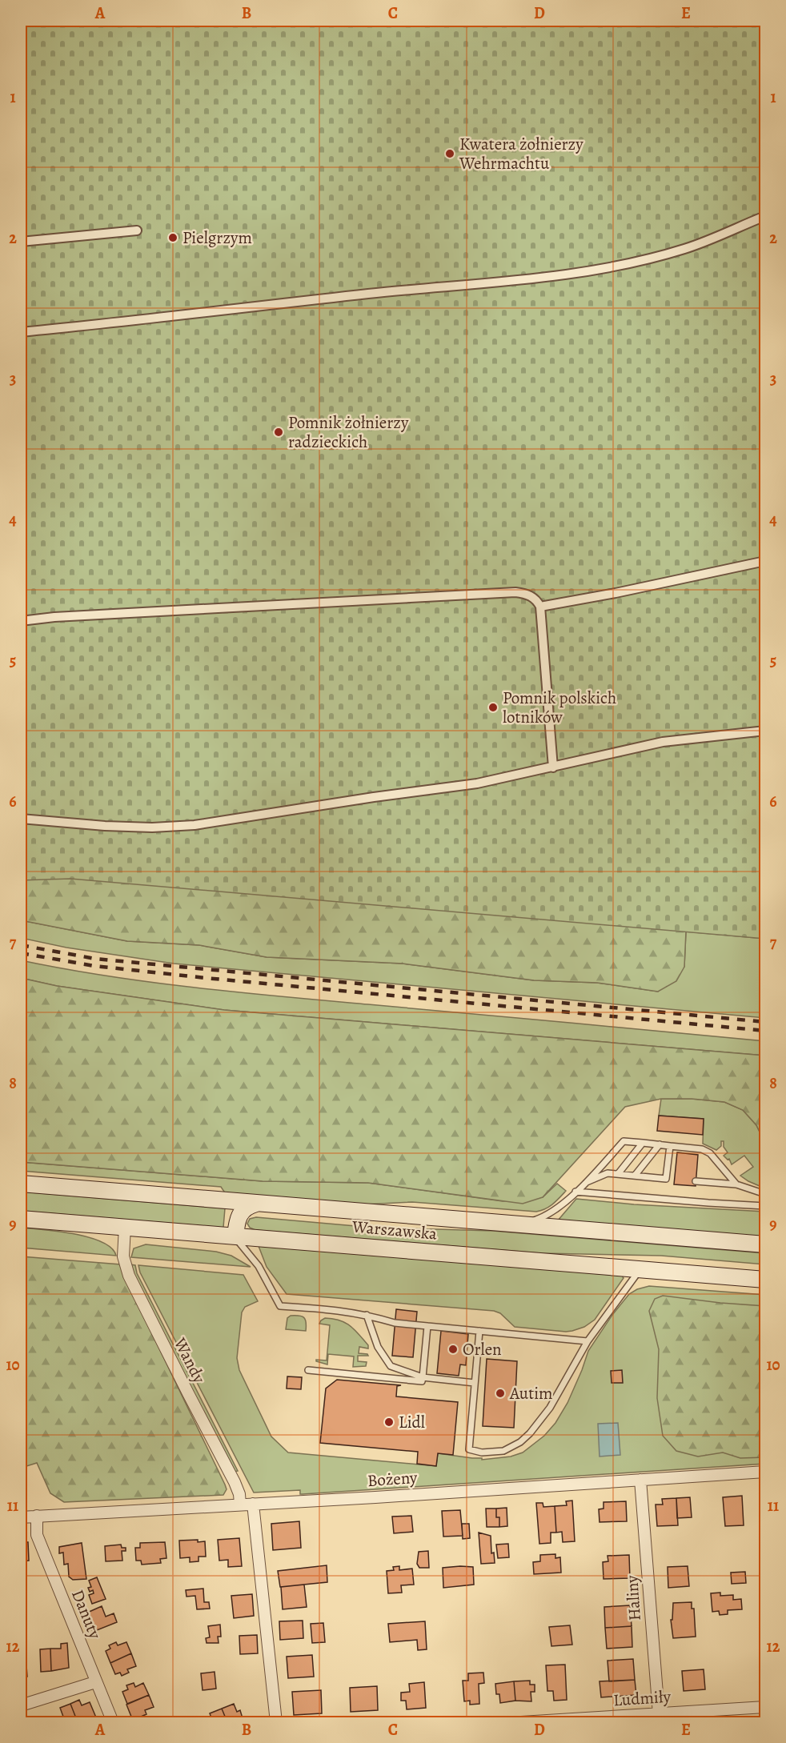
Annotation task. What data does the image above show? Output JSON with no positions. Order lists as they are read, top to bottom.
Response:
{
  "streets": {
    "main road": ["Warszawska"],
    "street": [
      "Wandy",
      "Bożeny",
      "Haliny",
      "Danuty",
      "Ludmiły"
    ]
  },
  "crossings": [
    ["Warszawska", "Wandy"],
    ["Wandy", "Bożeny"],
    ["Bożeny", "Haliny"],
    ["Bożeny", "Danuty"],
    ["Haliny", "Ludmiły"]
  ],
  "places": [
    "Kwatera żołnierzy Wehrmachtu",
    "Pielgrzym",
    "Pomnik żołnierzy radzieckich",
    "Pomnik polskich lotników",
    "Orlen",
    "Autim",
    "Lidl"
  ],
  "grid": {
    "columns": [
      "A",
      "B",
      "C",
      "D",
      "E"
    ],
    "rows": [
      "1",
      "2",
      "3",
      "4",
      "5",
      "6",
      "7",
      "8",
      "9",
      "10",
      "11",
      "12"
    ]
  }
}
